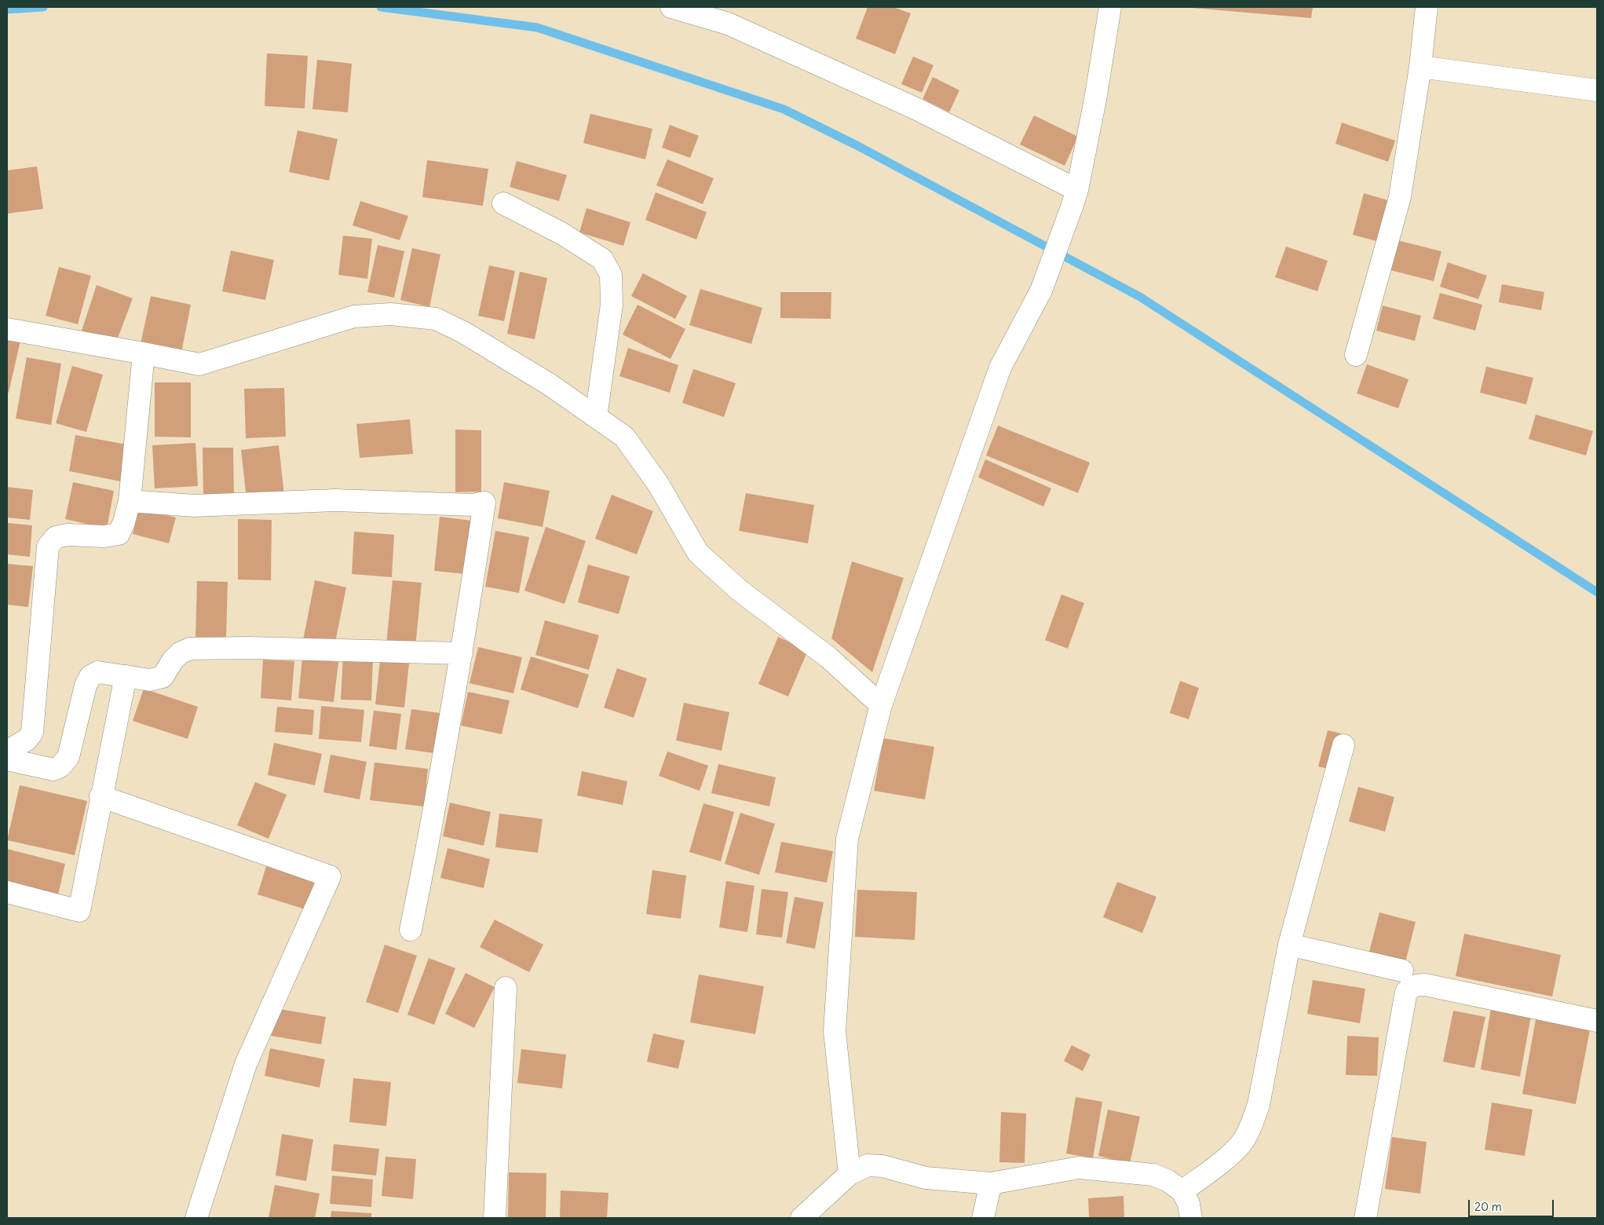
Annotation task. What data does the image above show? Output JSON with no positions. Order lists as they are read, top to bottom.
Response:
{
  "scale_bar": "20 m"
}
